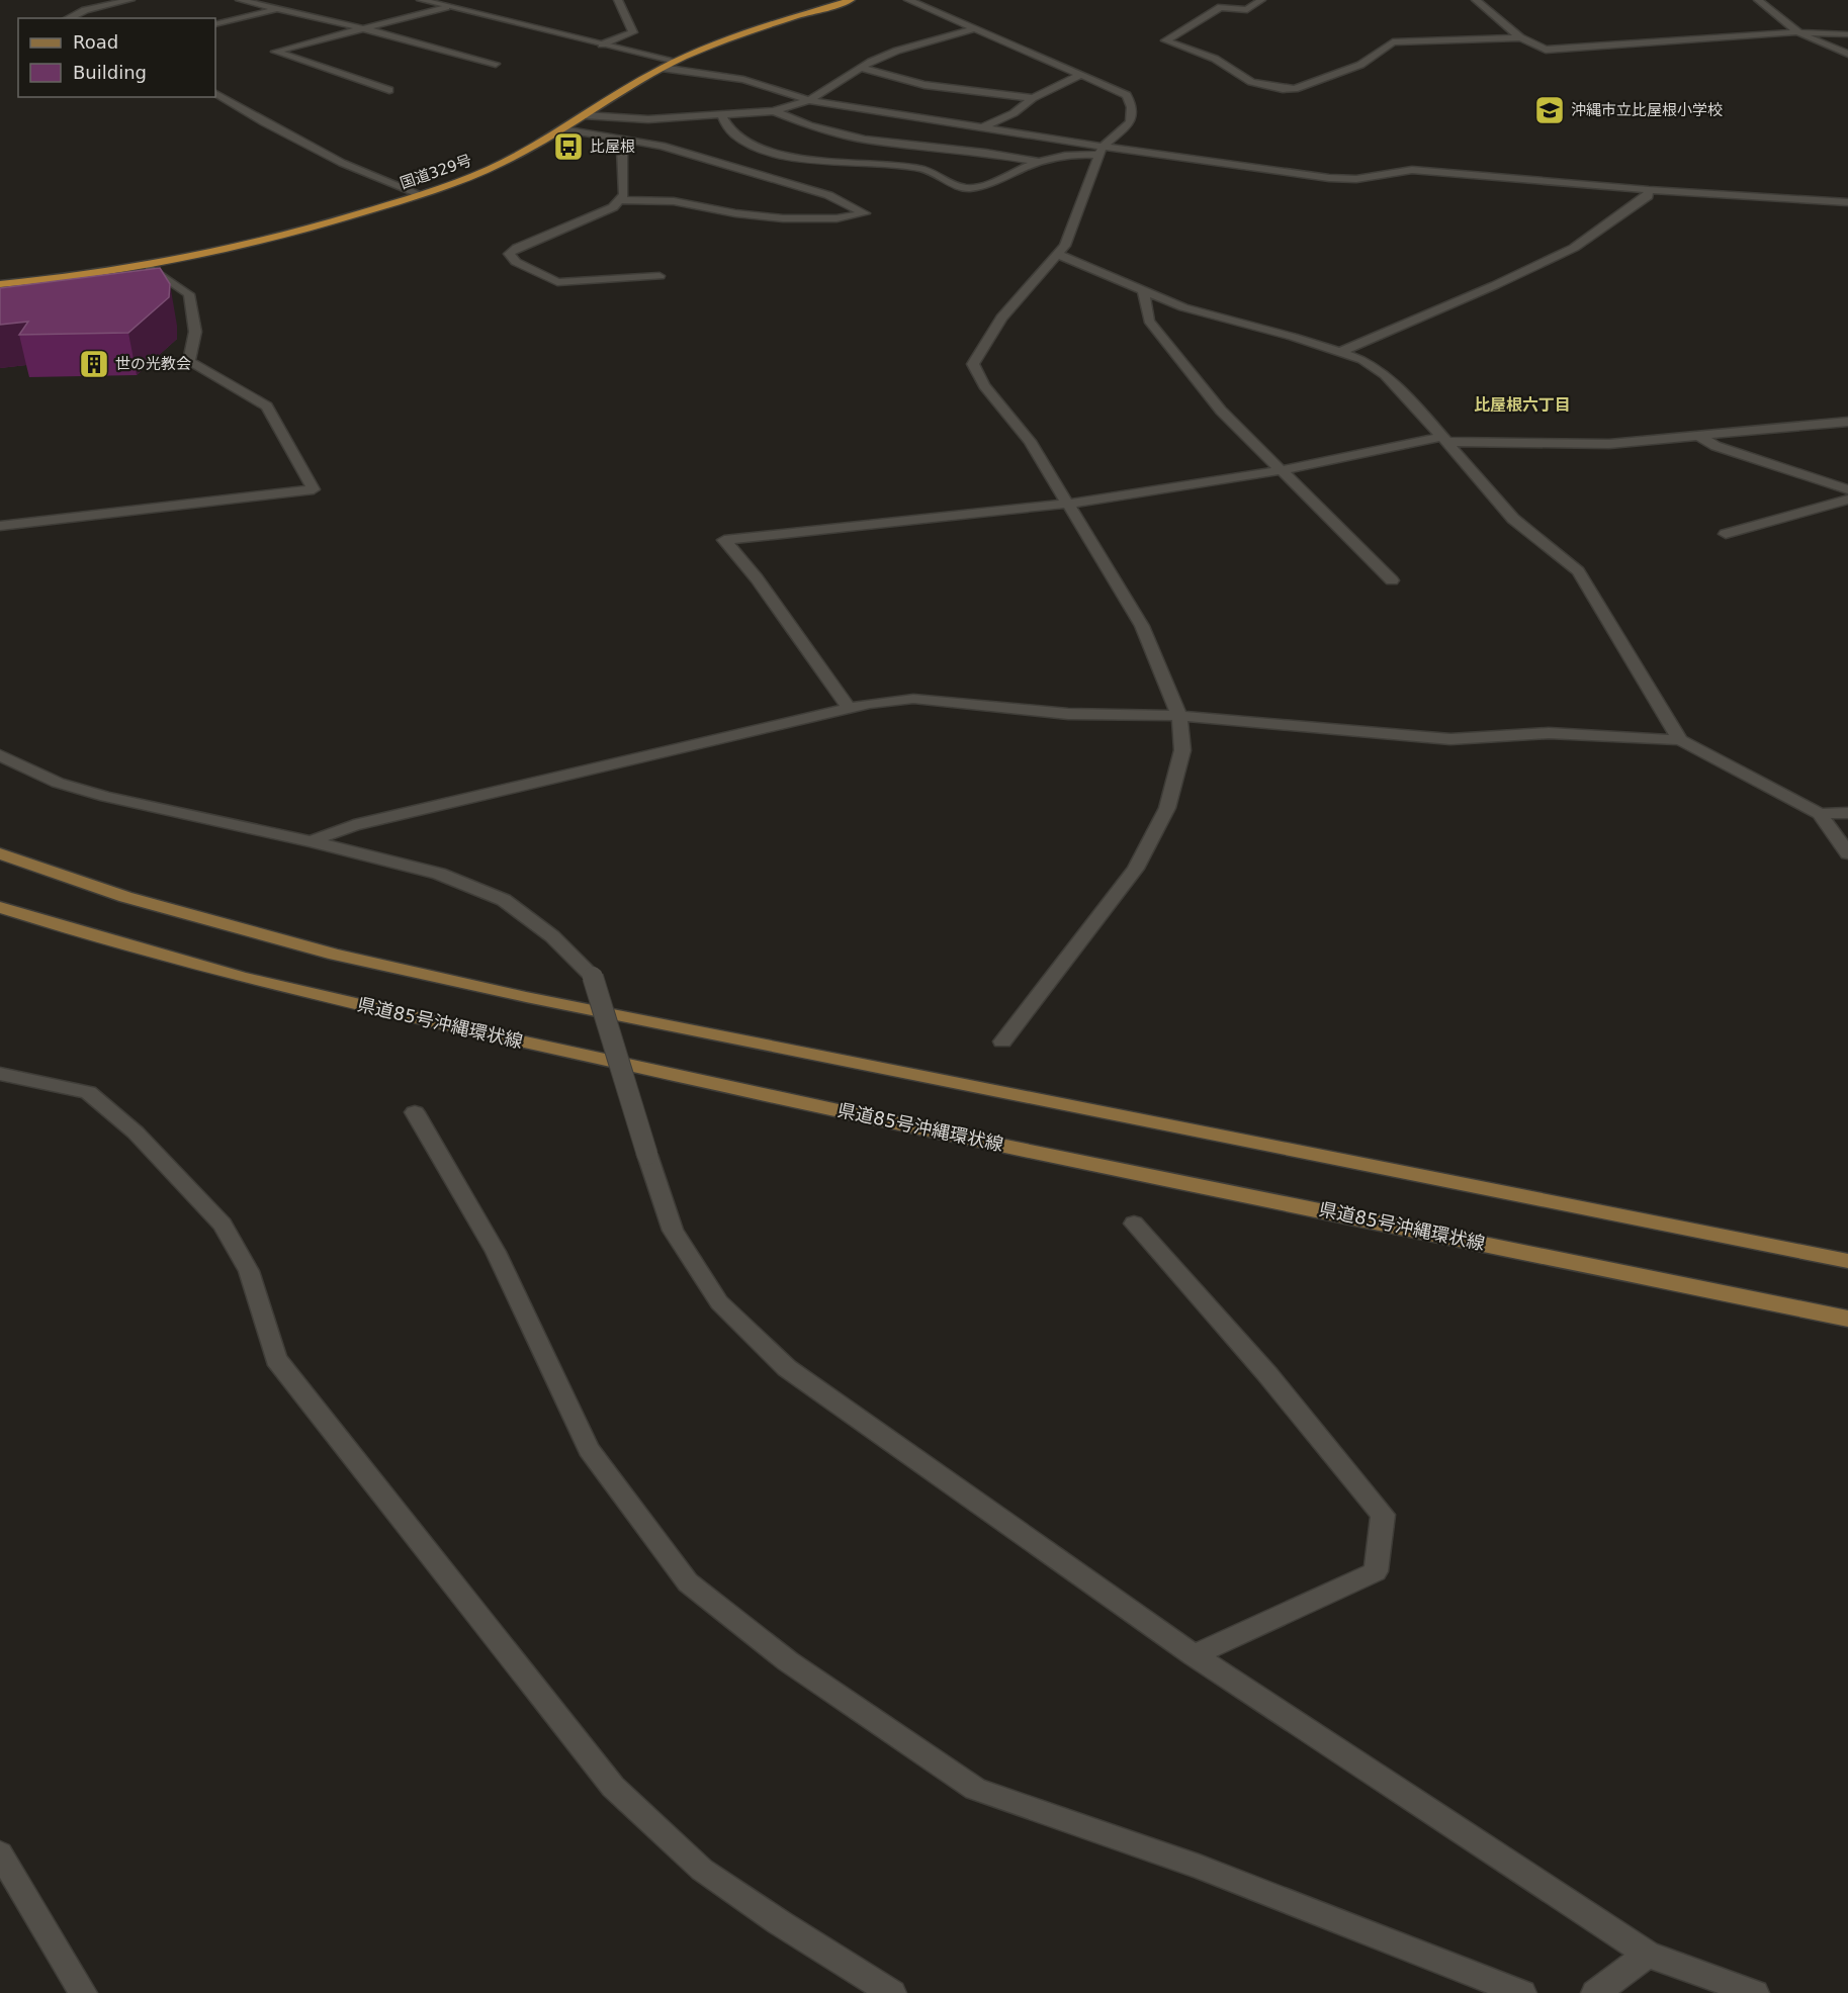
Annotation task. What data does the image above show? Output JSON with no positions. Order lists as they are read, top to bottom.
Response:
{
  "streets": {
    "highway": ["国道329号"],
    "main road": ["県道85号沖縄環状線"]
  },
  "districts": ["比屋根六丁目"],
  "places": {
    "school or university": ["沖縄市立比屋根小学校"],
    "bus stop": ["比屋根"],
    "building": ["世の光教会"]
  },
  "legend": ["Road", "Building"]
}
